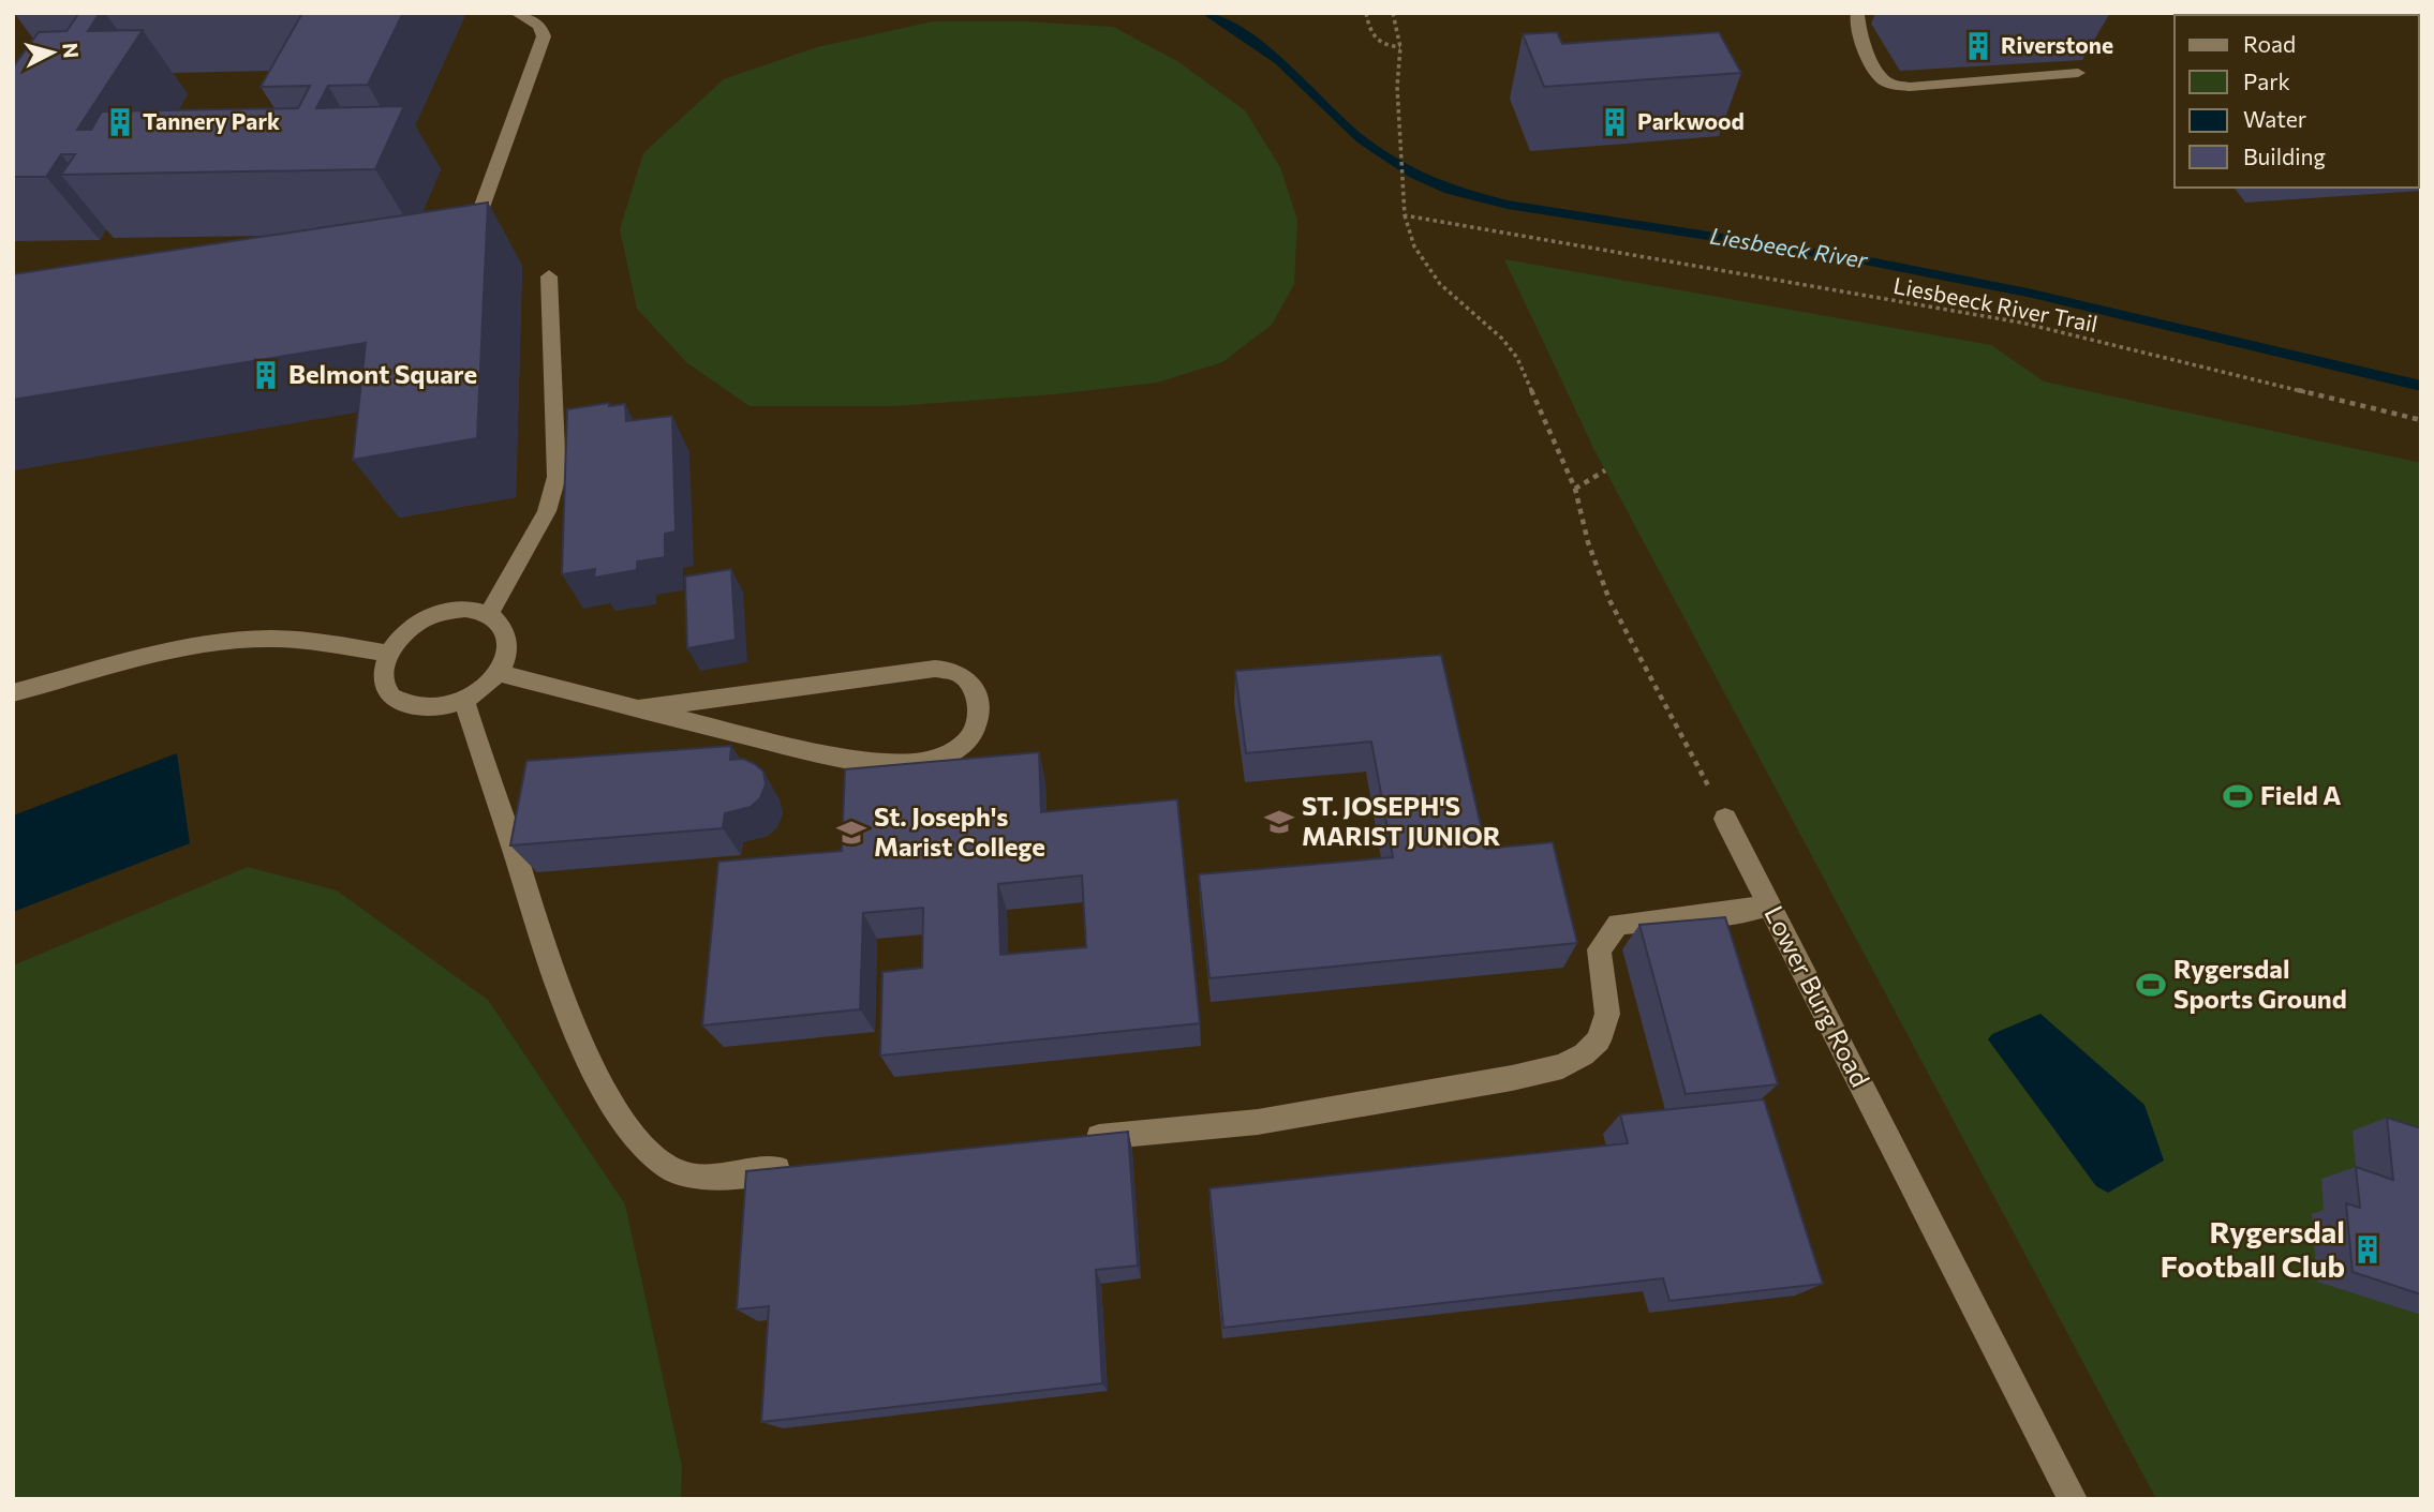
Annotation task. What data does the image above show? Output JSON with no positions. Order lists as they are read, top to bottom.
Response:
{
  "streets": {
    "street": ["Lower Burg Road"],
    "path": ["Liesbeeck River Trail"]
  },
  "water": ["Liesbeeck River"],
  "places": {
    "building": [
      "Riverstone",
      "Tannery Park",
      "Parkwood",
      "Belmont Square",
      "Rygersdal Football Club"
    ],
    "sports": ["Field A", "Rygersdal Sports Ground"],
    "school or university": ["ST. JOSEPH'S MARIST JUNIOR", "St. Joseph's Marist College"]
  },
  "legend": [
    "Road",
    "Park",
    "Water",
    "Building"
  ],
  "north": "right"
}
